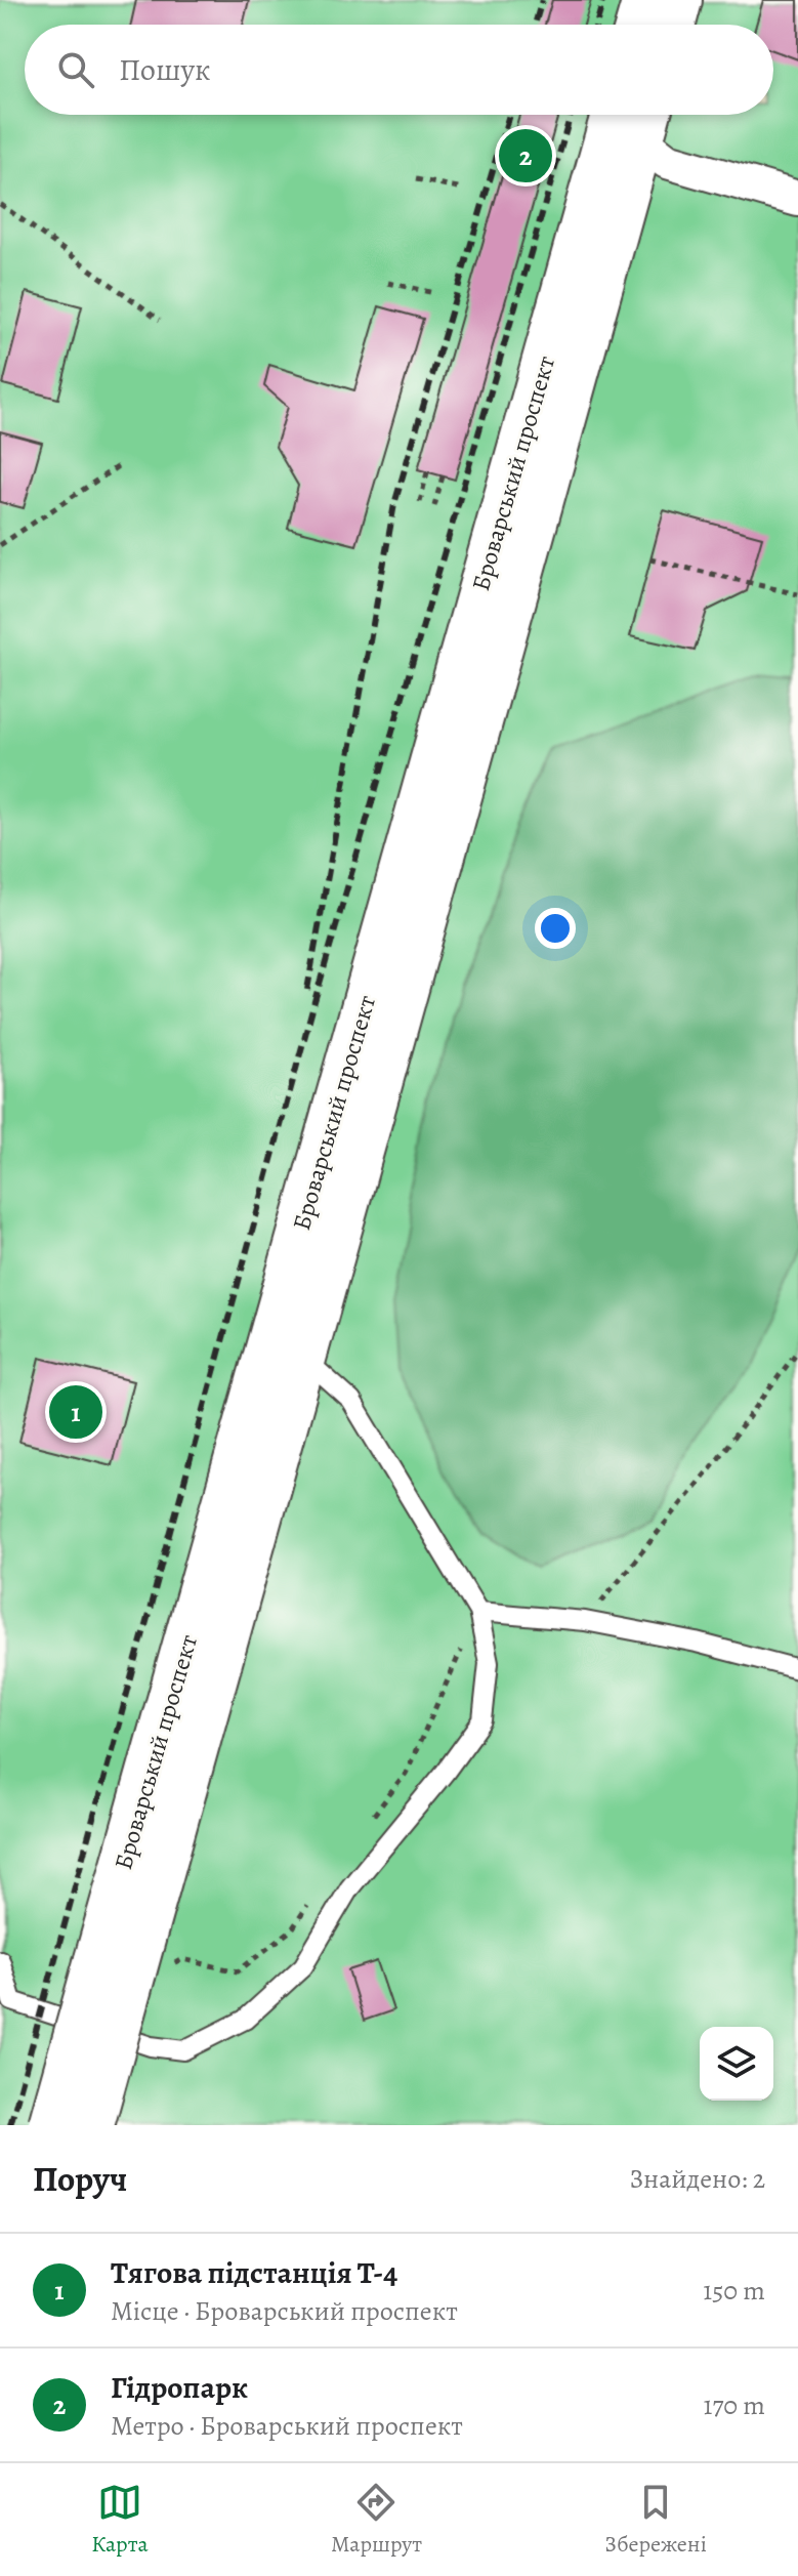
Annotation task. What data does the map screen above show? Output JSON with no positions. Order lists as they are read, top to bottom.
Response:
{
  "streets": {
    "main road": ["Броварський проспект"]
  },
  "page": {
    "search": "Пошук",
    "pins": ["2", "1"],
    "heading": ["Поруч", "Знайдено: 2"],
    "list": [
      {
        "mark": "1",
        "name": "Тягова підстанція Т-4",
        "note": "Місце · Броварський проспект",
        "value": "150 m"
      },
      {
        "mark": "2",
        "name": "Гідропарк",
        "note": "Метро · Броварський проспект",
        "value": "170 m"
      }
    ],
    "nav": ["Карта", "Маршрут", "Збережені"]
  }
}
